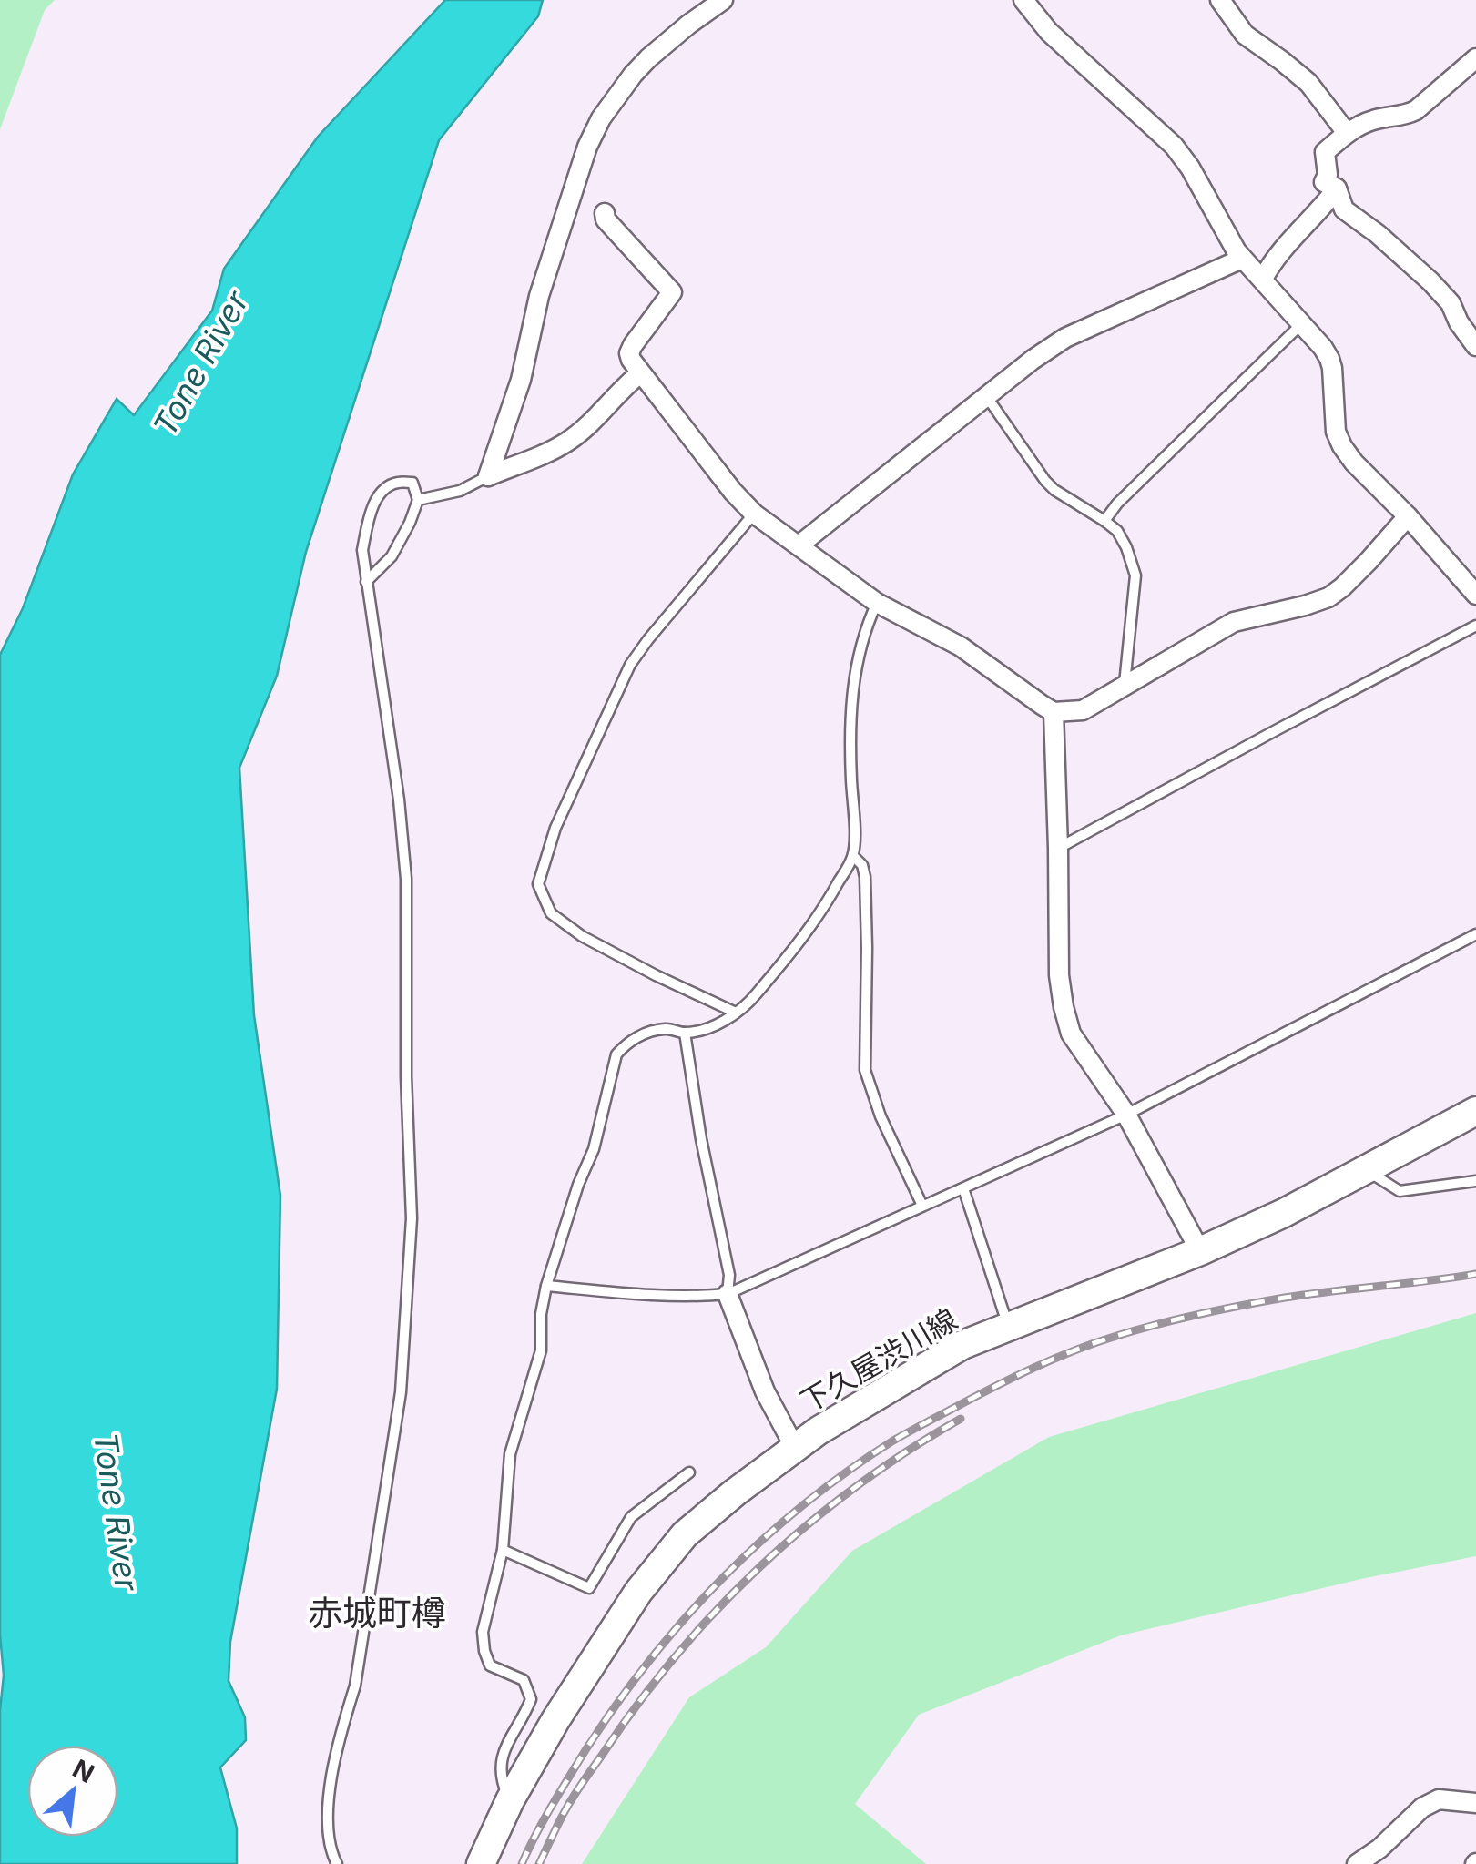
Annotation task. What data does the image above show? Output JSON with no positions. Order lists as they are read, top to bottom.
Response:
{
  "streets": {
    "main road": ["下久屋渋川線"]
  },
  "districts": ["赤城町樽"],
  "water": ["Tone River"],
  "north": "top right"
}
